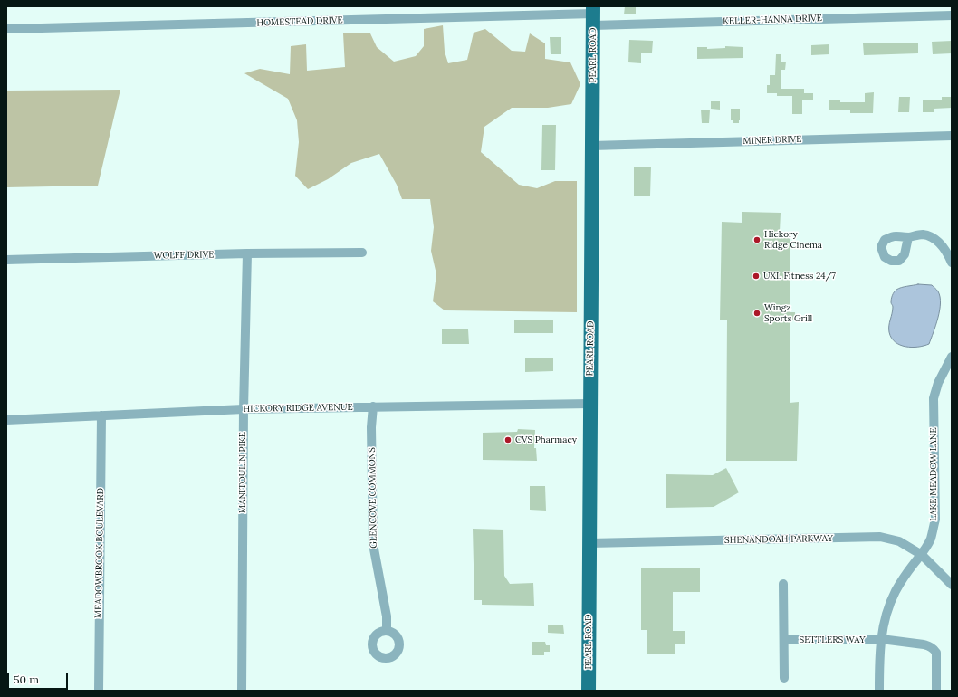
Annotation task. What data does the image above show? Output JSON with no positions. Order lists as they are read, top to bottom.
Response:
{
  "streets": {
    "main road": ["PEARL ROAD"],
    "street": [
      "KELLER-HANNA DRIVE",
      "HOMESTEAD DRIVE",
      "MINER DRIVE",
      "WOLFF DRIVE",
      "HICKORY RIDGE AVENUE",
      "MANITOULIN PIKE",
      "LAKE MEADOW LANE",
      "GLENCOVE COMMONS",
      "SHENANDOAH PARKWAY",
      "MEADOWBROOK BOULEVARD",
      "SETTLERS WAY"
    ]
  },
  "crossings": [
    ["KELLER-HANNA DRIVE", "HOMESTEAD DRIVE"],
    ["KELLER-HANNA DRIVE", "PEARL ROAD"],
    ["HOMESTEAD DRIVE", "PEARL ROAD"],
    ["PEARL ROAD", "MINER DRIVE"],
    ["PEARL ROAD", "HICKORY RIDGE AVENUE"],
    ["PEARL ROAD", "SHENANDOAH PARKWAY"],
    ["WOLFF DRIVE", "MANITOULIN PIKE"],
    ["HICKORY RIDGE AVENUE", "MANITOULIN PIKE"],
    ["HICKORY RIDGE AVENUE", "GLENCOVE COMMONS"],
    ["HICKORY RIDGE AVENUE", "MEADOWBROOK BOULEVARD"],
    ["LAKE MEADOW LANE", "SHENANDOAH PARKWAY"],
    ["LAKE MEADOW LANE", "SETTLERS WAY"]
  ],
  "places": [
    "Hickory Ridge Cinema",
    "UXL Fitness 24/7",
    "Wingz Sports Grill",
    "CVS Pharmacy"
  ],
  "scale_bar": "50 m"
}
